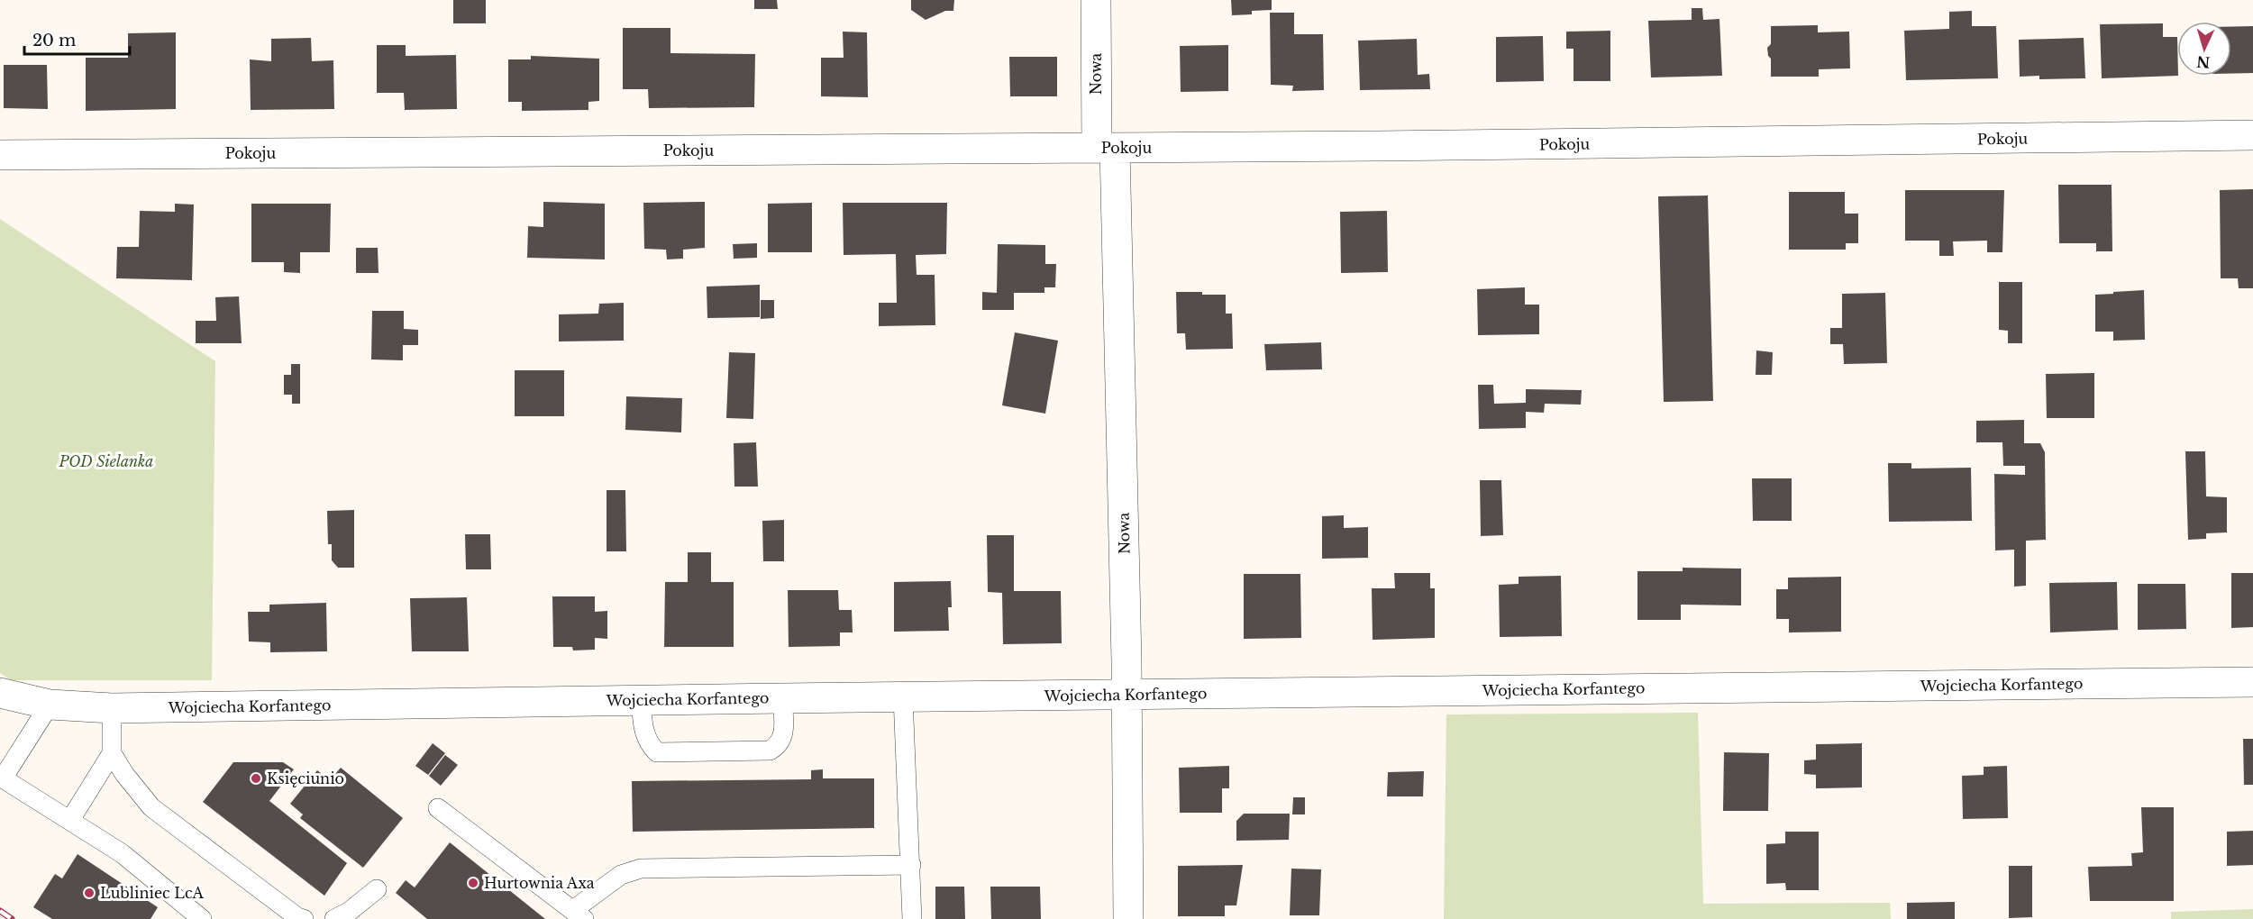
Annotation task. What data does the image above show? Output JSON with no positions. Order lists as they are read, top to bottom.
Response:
{
  "streets": {
    "street": ["Nowa", "Pokoju", "Wojciecha Korfantego"]
  },
  "crossings": [
    ["Nowa", "Pokoju"],
    ["Nowa", "Wojciecha Korfantego"]
  ],
  "parks": ["POD Sielanka"],
  "places": ["Księciunio", "Hurtownia Axa", "Lubliniec LcA"],
  "scale_bar": "20 m",
  "north": "bottom"
}
